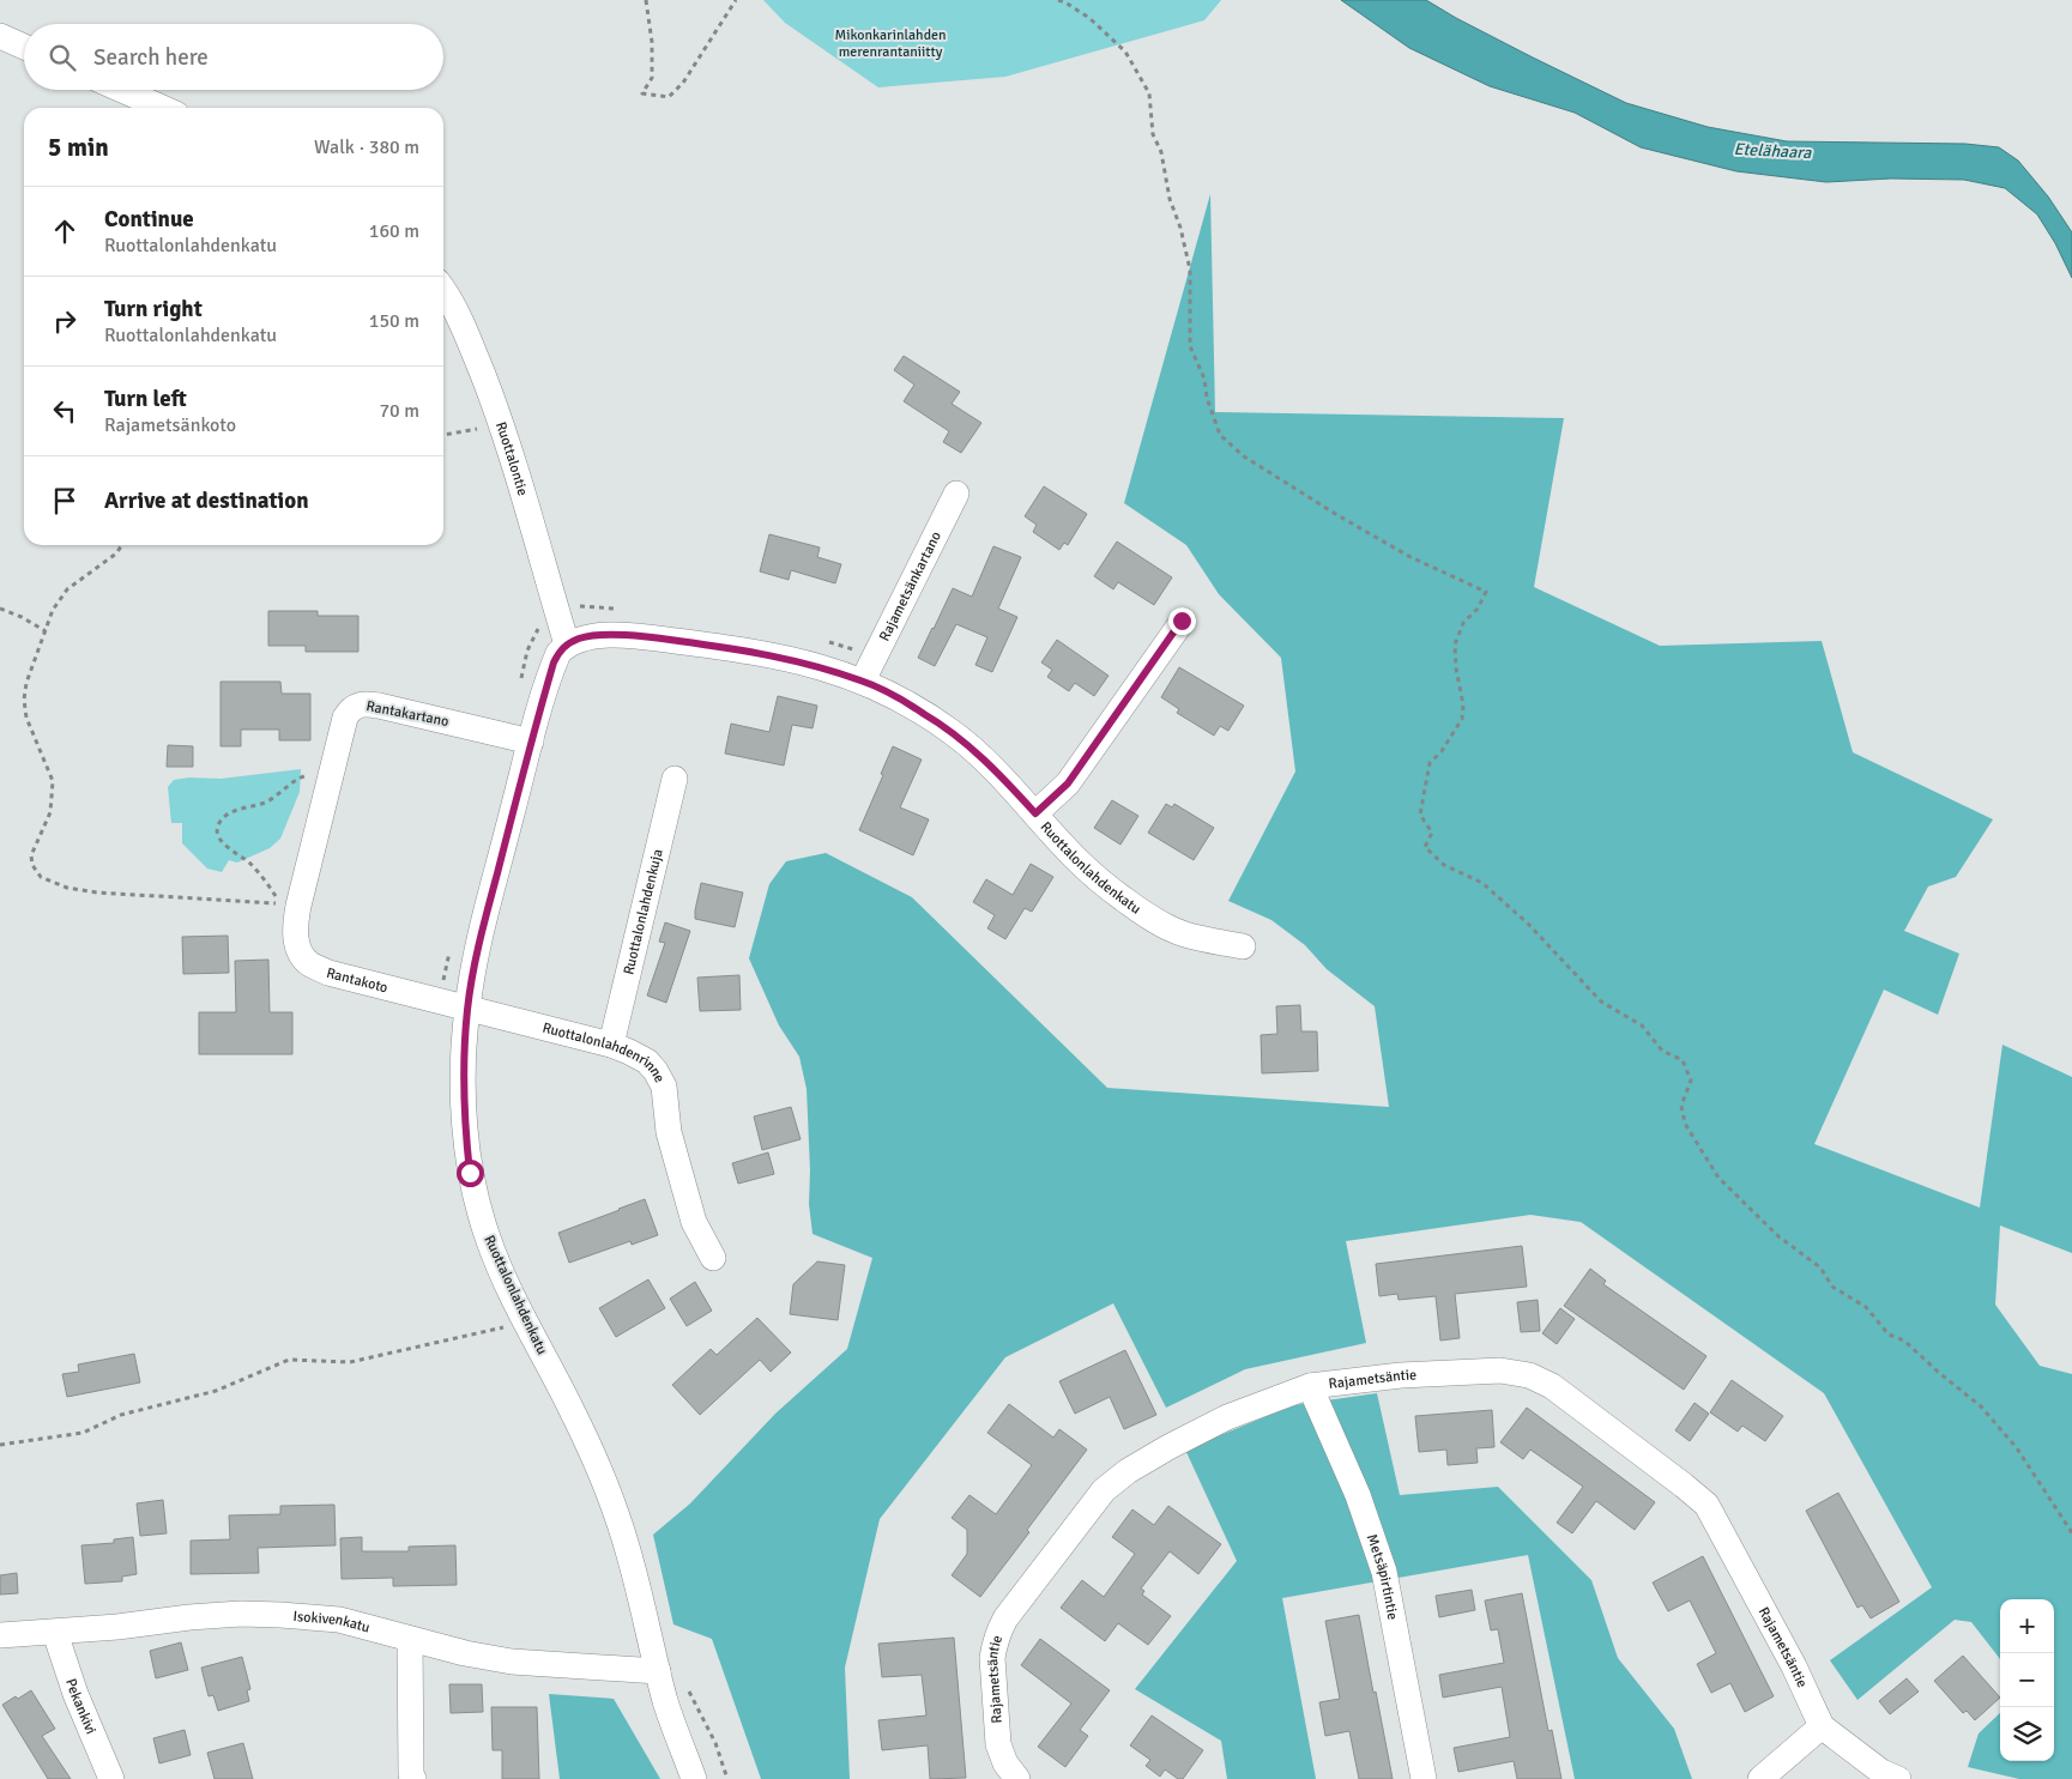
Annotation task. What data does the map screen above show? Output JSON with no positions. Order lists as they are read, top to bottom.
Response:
{
  "streets": {
    "street": [
      "Ruottalontie",
      "Rajametsänkartano",
      "Rantakartano",
      "Ruottalonlahdenkatu",
      "Ruottalonlahdenkuja",
      "Rantakoto",
      "Ruottalonlahdenrinne",
      "Rajametsäntie",
      "Metsäpirtintie",
      "Isokivenkatu",
      "Pekankivi"
    ]
  },
  "crossings": [
    ["Ruottalontie", "Ruottalonlahdenkatu"],
    ["Rajametsänkartano", "Ruottalonlahdenkatu"],
    ["Rantakartano", "Ruottalonlahdenkatu"],
    ["Rantakartano", "Rantakoto"],
    ["Ruottalonlahdenkatu", "Rantakoto"],
    ["Ruottalonlahdenkatu", "Ruottalonlahdenrinne"],
    ["Ruottalonlahdenkatu", "Isokivenkatu"],
    ["Ruottalonlahdenkuja", "Ruottalonlahdenrinne"],
    ["Rantakoto", "Ruottalonlahdenrinne"],
    ["Rajametsäntie", "Metsäpirtintie"],
    ["Isokivenkatu", "Pekankivi"]
  ],
  "water": ["Etelähaara"],
  "parks": ["Mikonkarinlahden merenrantaniitty"],
  "page": {
    "search": "Search here",
    "heading": ["5 min", "Walk · 380 m"],
    "list": [
      ["Continue", "Ruottalonlahdenkatu", "160 m"],
      ["Turn right", "Ruottalonlahdenkatu", "150 m"],
      ["Turn left", "Rajametsänkoto", "70 m"],
      "Arrive at destination"
    ],
    "map_buttons": ["+", "−"]
  }
}
